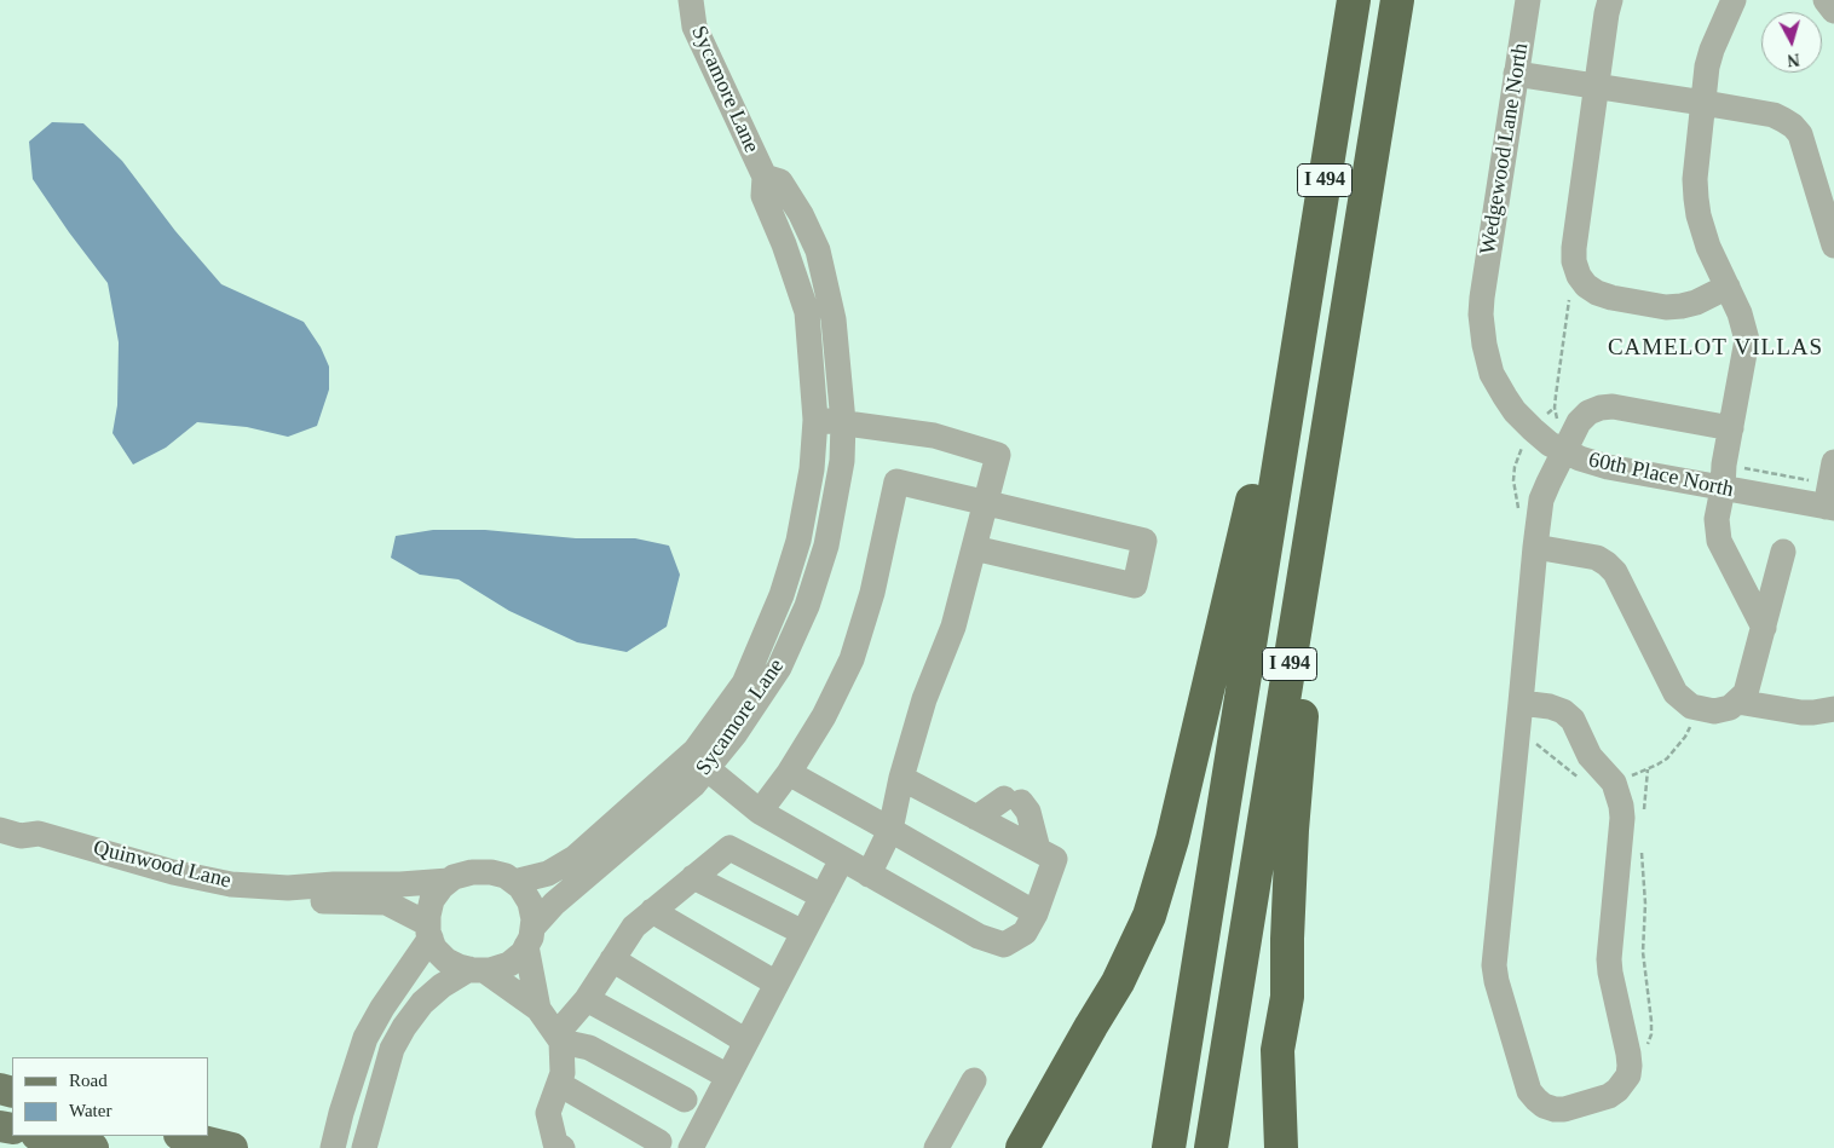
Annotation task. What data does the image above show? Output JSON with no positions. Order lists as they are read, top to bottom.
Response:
{
  "streets": {
    "highway": ["I 494"],
    "street": [
      "Sycamore Lane",
      "Wedgewood Lane North",
      "60th Place North",
      "Quinwood Lane"
    ]
  },
  "crossings": [
    ["Sycamore Lane", "Quinwood Lane"],
    ["Wedgewood Lane North", "60th Place North"]
  ],
  "districts": ["CAMELOT VILLAS"],
  "legend": ["Road", "Water"],
  "north": "bottom"
}
